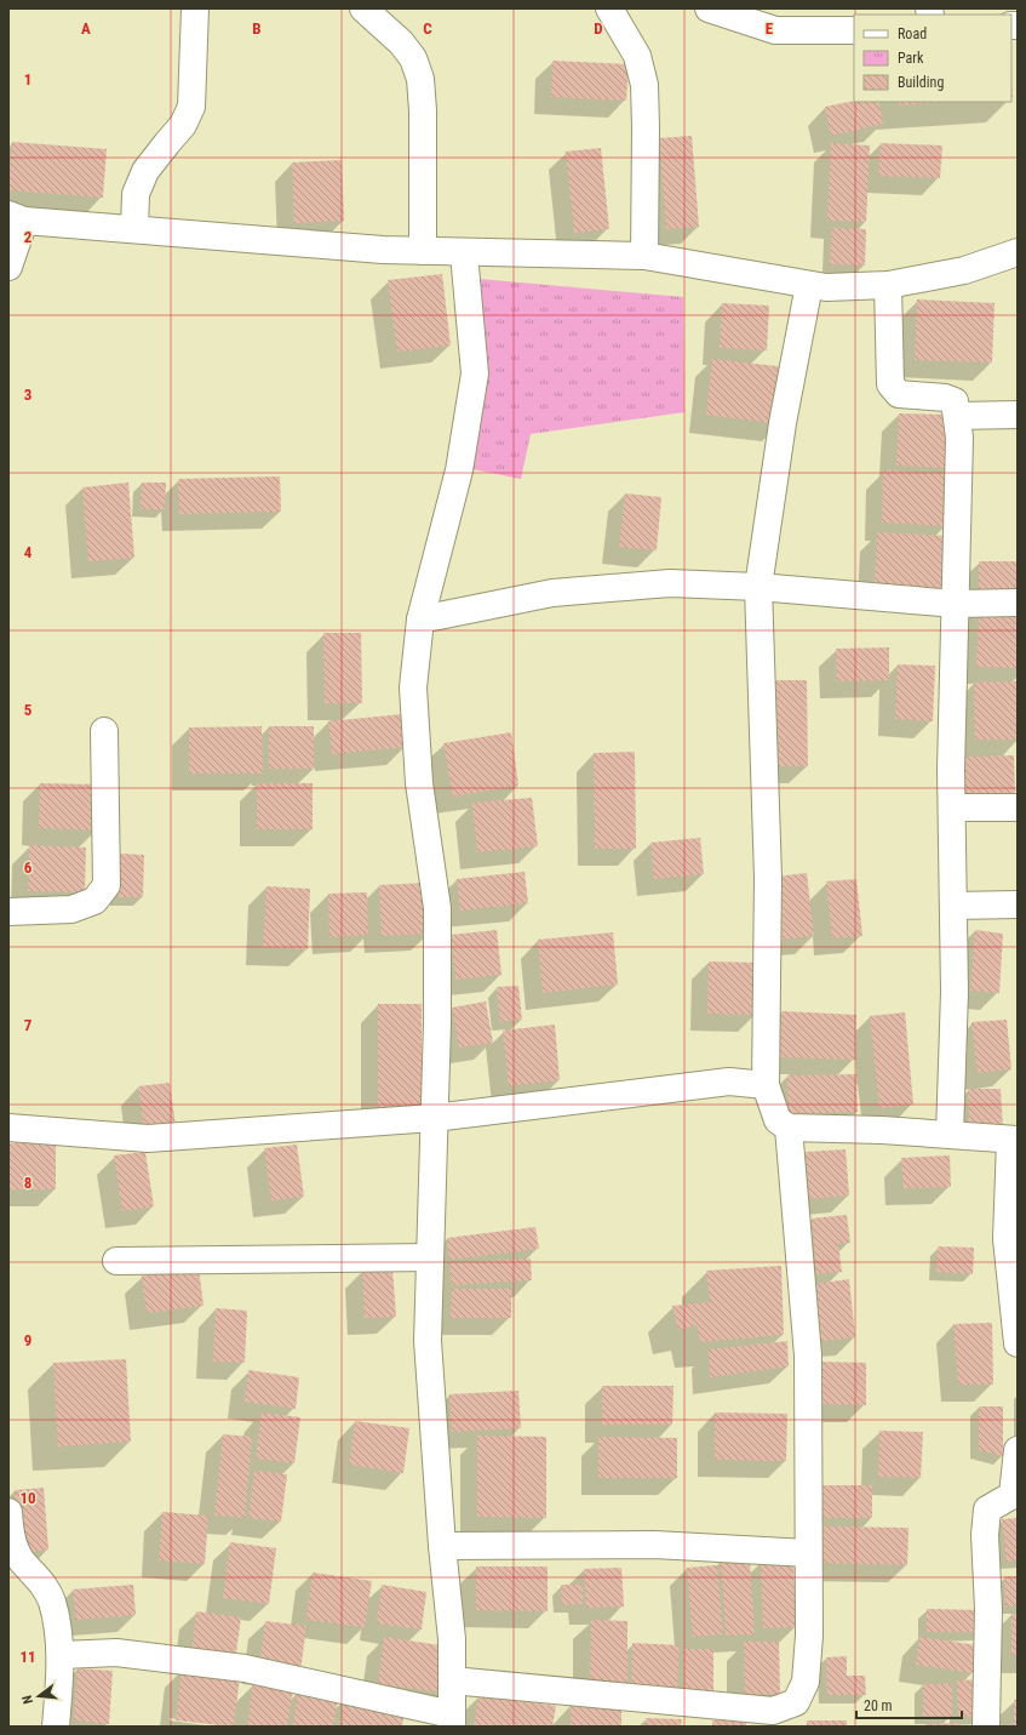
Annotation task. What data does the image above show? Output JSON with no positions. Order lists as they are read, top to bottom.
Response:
{
  "legend": ["Road", "Park", "Building"],
  "scale_bar": "20 m",
  "north": "left",
  "grid": {
    "columns": [
      "A",
      "B",
      "C",
      "D",
      "E"
    ],
    "rows": [
      "1",
      "2",
      "3",
      "4",
      "5",
      "6",
      "7",
      "8",
      "9",
      "10",
      "11"
    ]
  }
}
